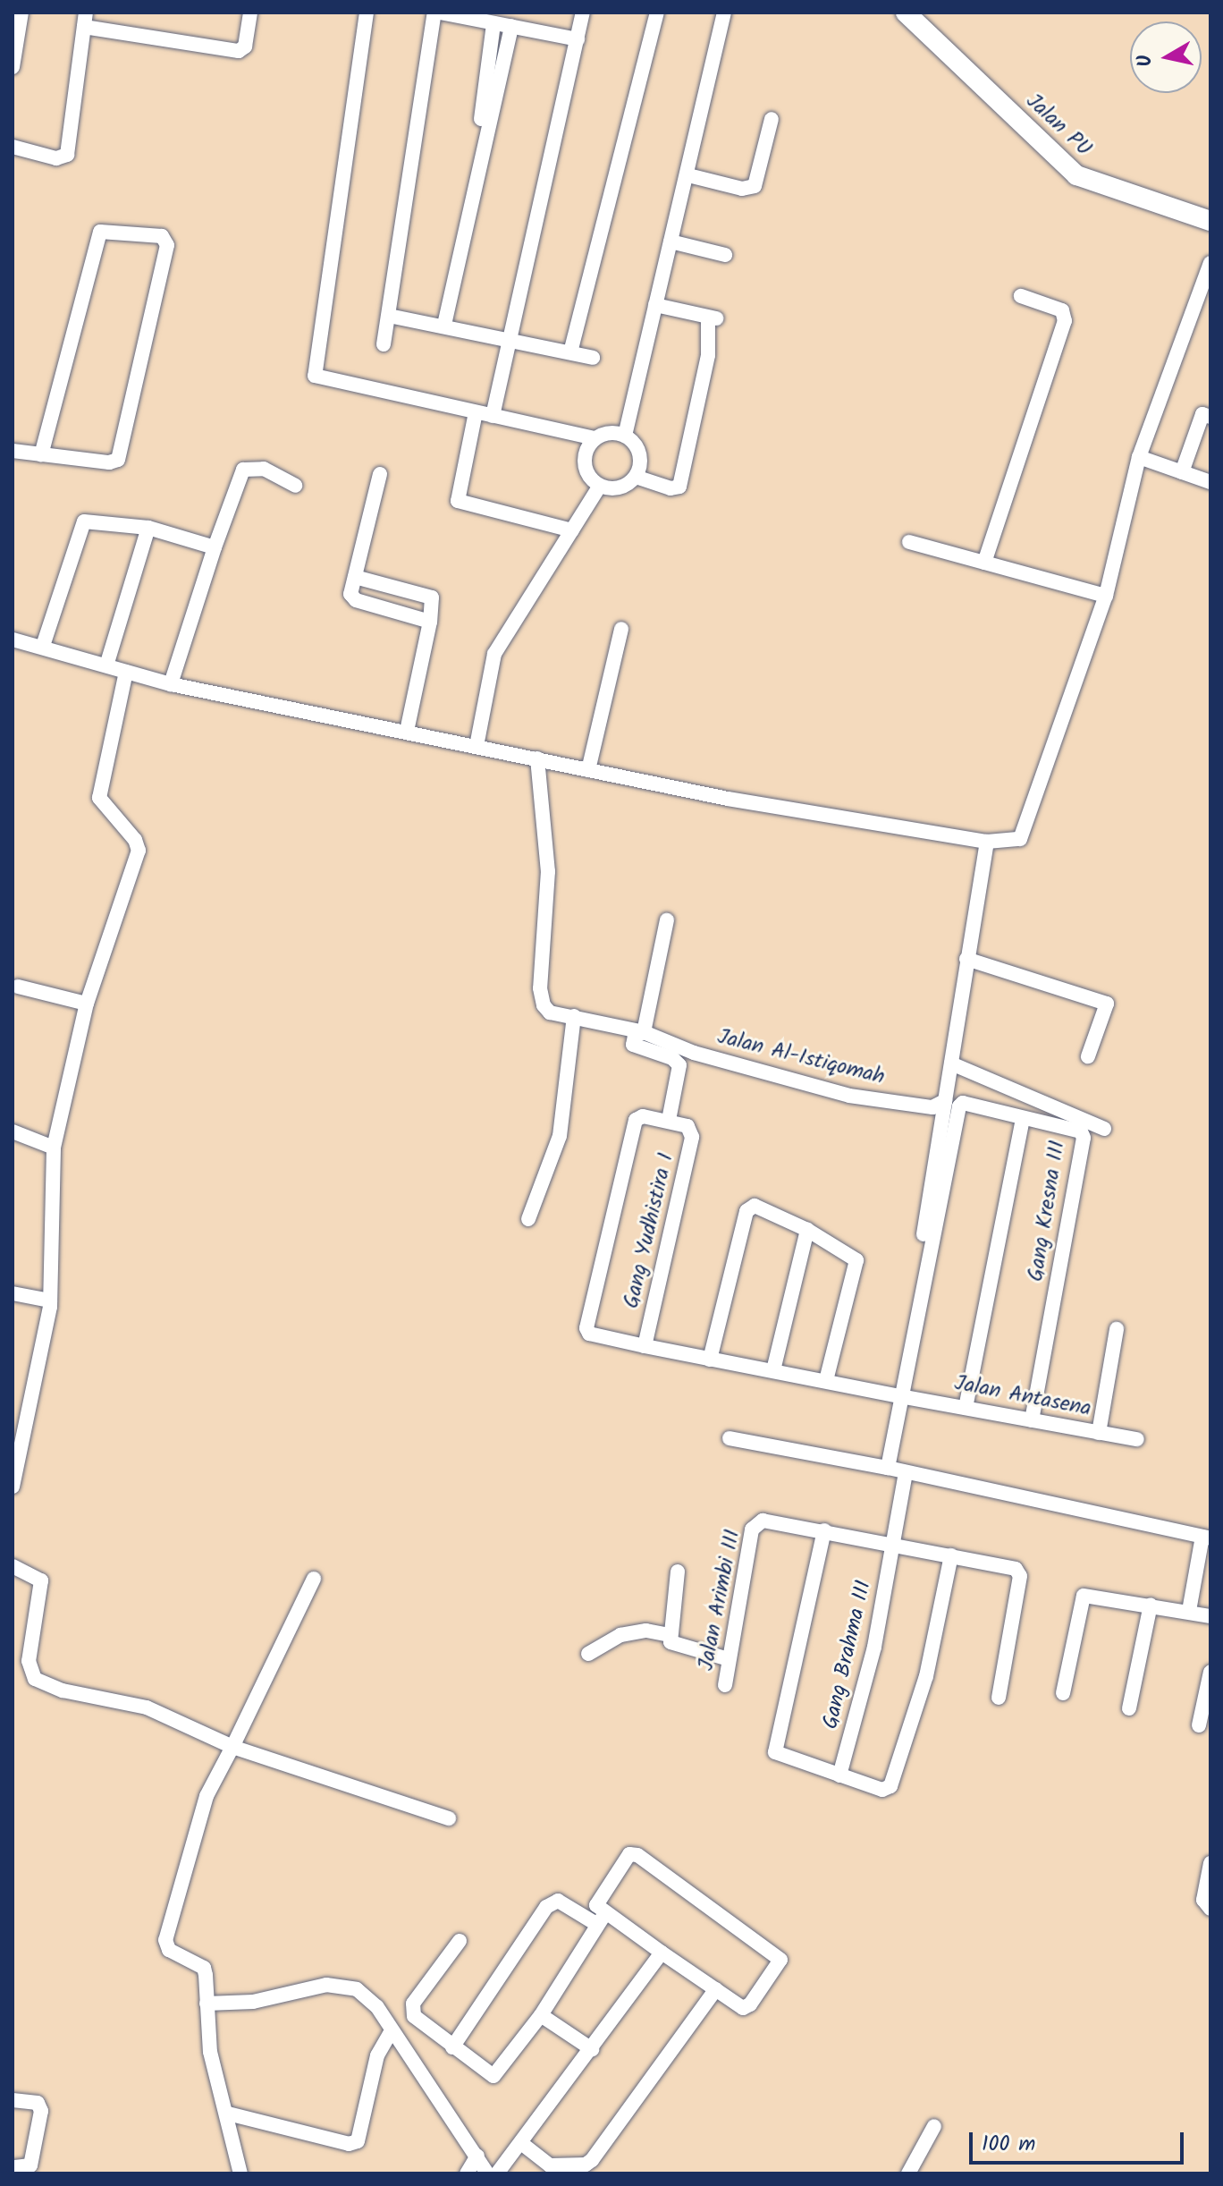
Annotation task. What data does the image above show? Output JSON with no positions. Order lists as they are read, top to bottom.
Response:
{
  "streets": {
    "street": [
      "Jalan PU",
      "Jalan Al-Istiqomah",
      "Gang Kresna III",
      "Gang Yudhistira I",
      "Jalan Antasena",
      "Jalan Arimbi III",
      "Gang Brahma III"
    ]
  },
  "crossings": [
    ["Jalan Al-Istiqomah", "Gang Kresna III"],
    ["Gang Kresna III", "Jalan Antasena"],
    ["Gang Yudhistira I", "Jalan Antasena"]
  ],
  "scale_bar": "100 m",
  "north": "left"
}
